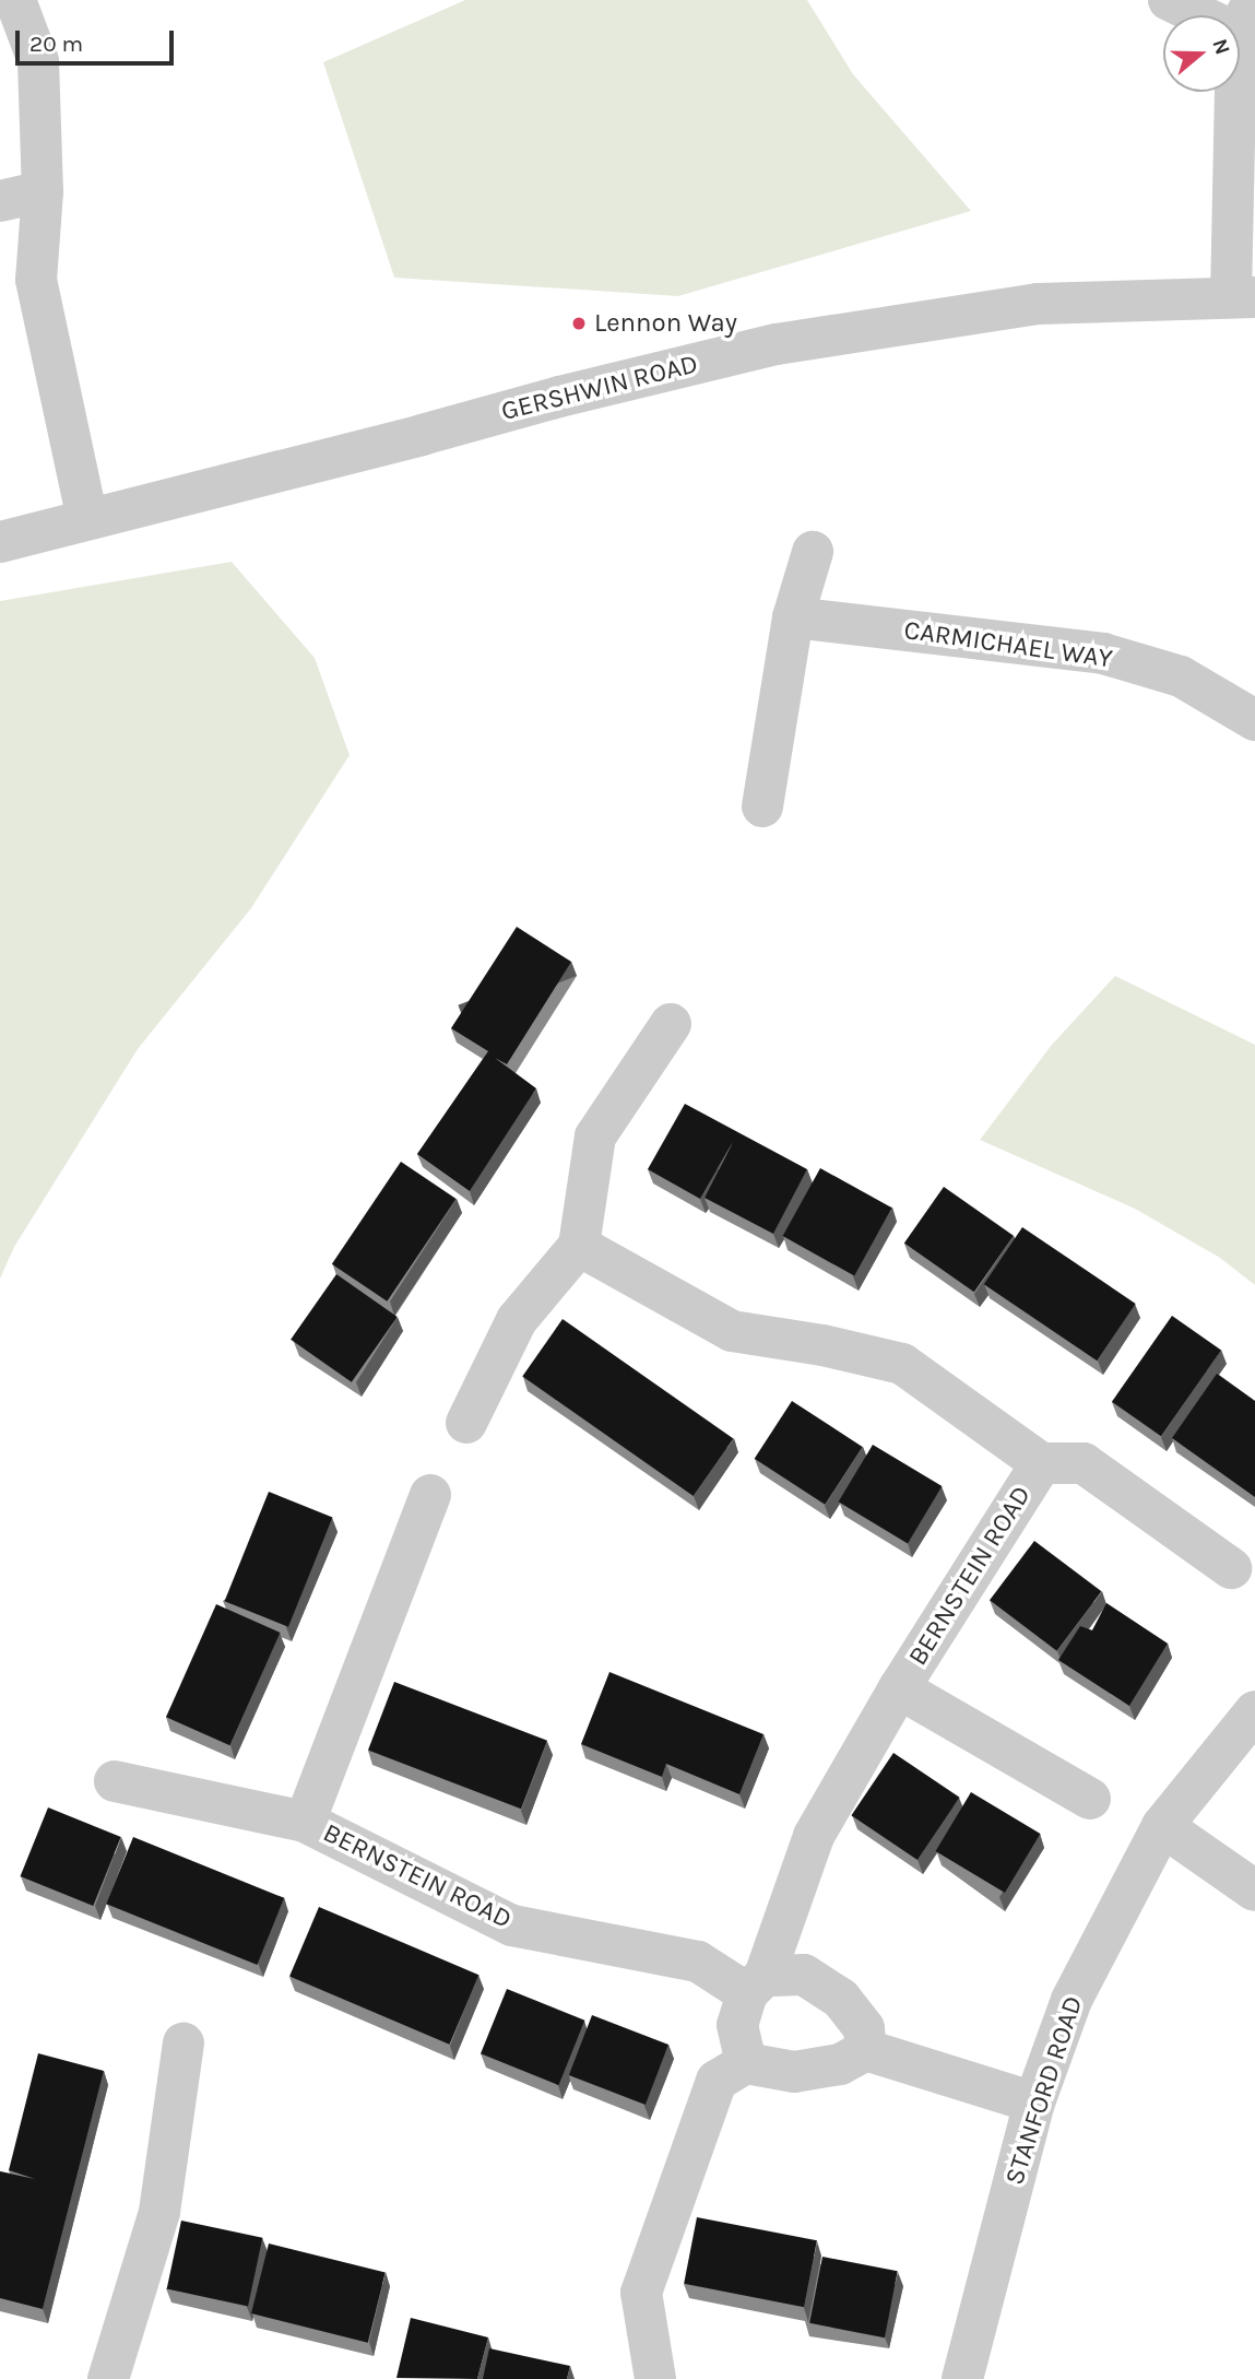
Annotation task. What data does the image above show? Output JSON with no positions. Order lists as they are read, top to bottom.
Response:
{
  "streets": {
    "street": [
      "GERSHWIN ROAD",
      "CARMICHAEL WAY",
      "BERNSTEIN ROAD",
      "STANFORD ROAD"
    ]
  },
  "places": ["Lennon Way"],
  "scale_bar": "20 m",
  "north": "right"
}
